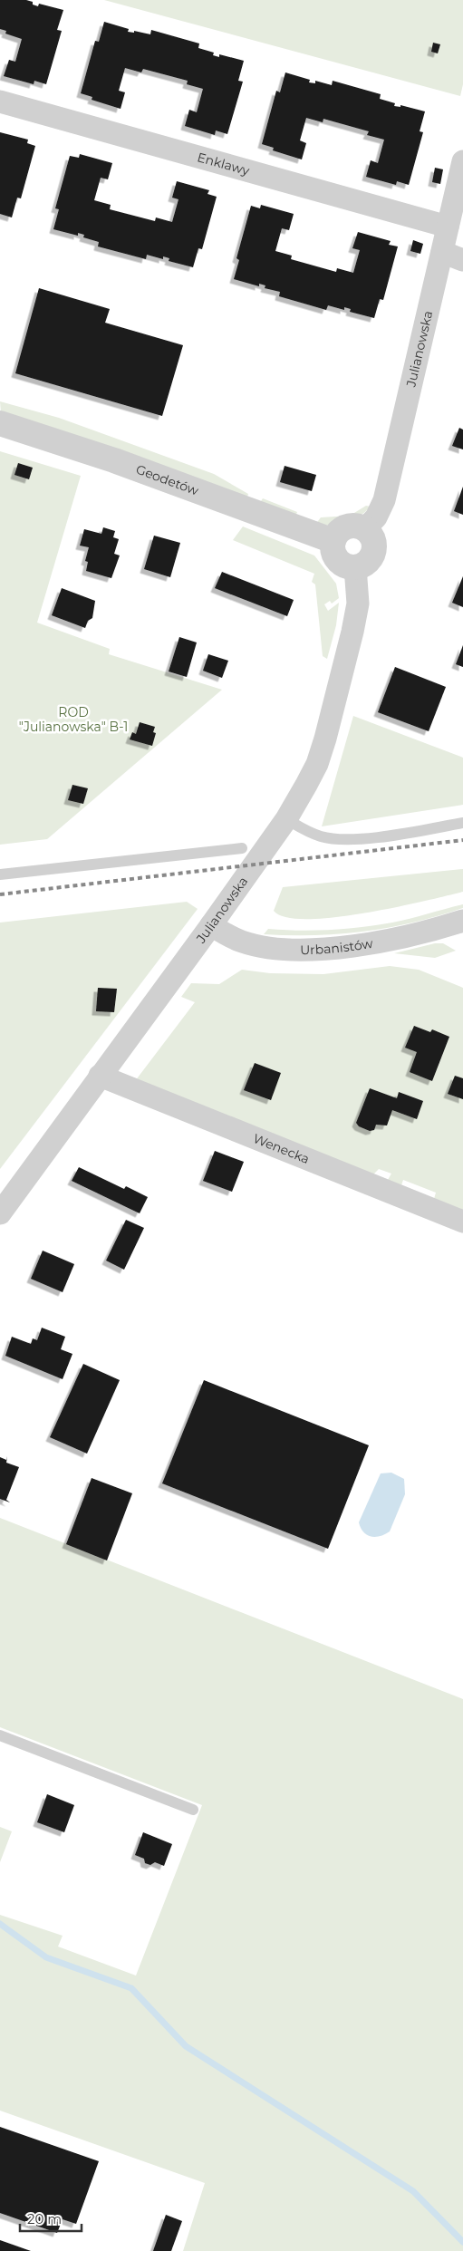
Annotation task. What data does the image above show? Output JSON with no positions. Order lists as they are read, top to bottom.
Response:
{
  "streets": {
    "street": [
      "Enklawy",
      "Julianowska",
      "Geodetów",
      "Urbanistów",
      "Wenecka"
    ]
  },
  "crossings": [
    ["Enklawy", "Julianowska"],
    ["Julianowska", "Geodetów"],
    ["Julianowska", "Urbanistów"],
    ["Julianowska", "Wenecka"]
  ],
  "parks": ["ROD \"Julianowska\" B-1"],
  "scale_bar": "20 m"
}
